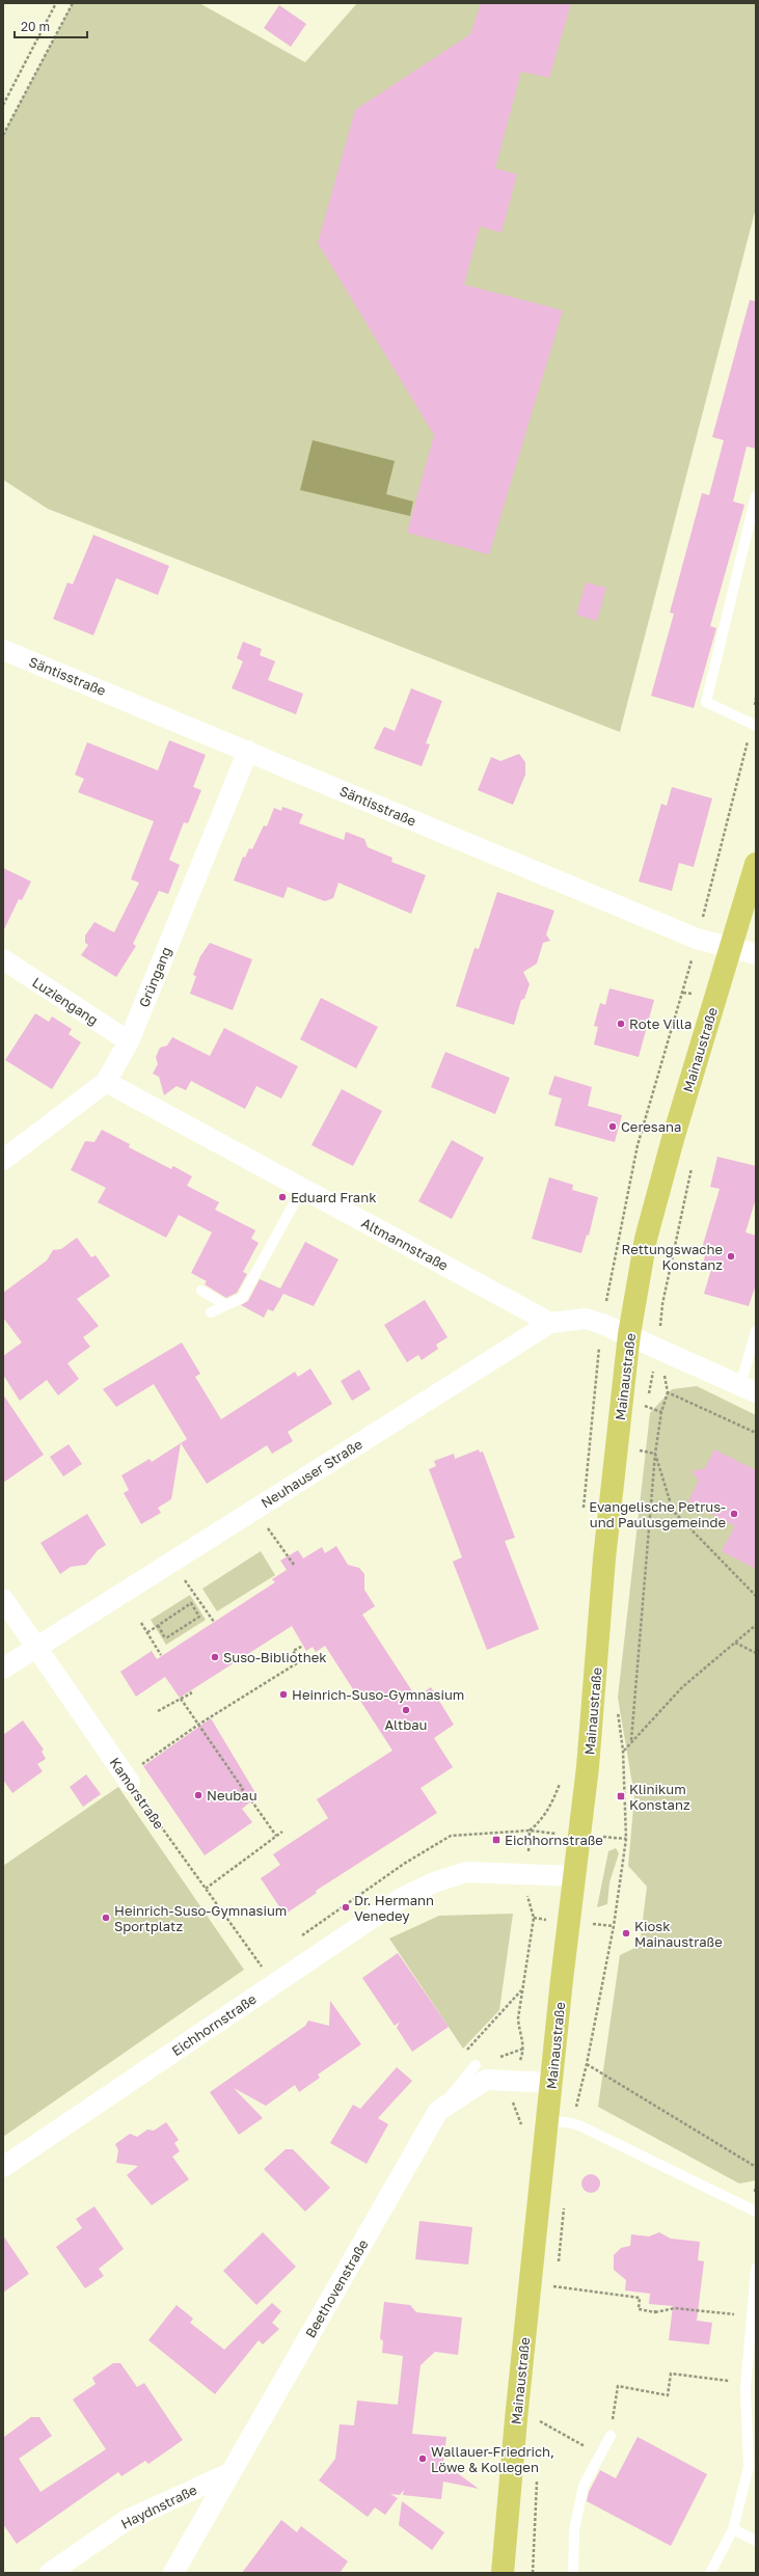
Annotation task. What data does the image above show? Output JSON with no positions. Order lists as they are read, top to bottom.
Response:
{
  "streets": {
    "main road": ["Mainaustraße"],
    "street": [
      "Säntisstraße",
      "Grüngang",
      "Luziengang",
      "Altmannstraße",
      "Neuhauser Straße",
      "Kamorstraße",
      "Eichhornstraße",
      "Beethovenstraße",
      "Haydnstraße"
    ]
  },
  "crossings": [
    ["Säntisstraße", "Grüngang"],
    ["Säntisstraße", "Mainaustraße"],
    ["Grüngang", "Luziengang"],
    ["Grüngang", "Altmannstraße"],
    ["Mainaustraße", "Neuhauser Straße"],
    ["Mainaustraße", "Eichhornstraße"],
    ["Mainaustraße", "Beethovenstraße"],
    ["Altmannstraße", "Neuhauser Straße"],
    ["Neuhauser Straße", "Kamorstraße"],
    ["Kamorstraße", "Eichhornstraße"],
    ["Beethovenstraße", "Haydnstraße"]
  ],
  "places": {
    "other": [
      "Rote Villa",
      "Ceresana",
      "Eduard Frank",
      "Rettungswache Konstanz",
      "Evangelische Petrus- und Paulusgemeinde",
      "Suso-Bibliothek",
      "Heinrich-Suso-Gymnasium",
      "Altbau",
      "Neubau",
      "Dr. Hermann Venedey",
      "Heinrich-Suso-Gymnasium Sportplatz",
      "Kiosk Mainaustraße",
      "Wallauer-Friedrich, Löwe & Kollegen"
    ],
    "transit": ["Klinikum Konstanz", "Eichhornstraße"]
  },
  "scale_bar": "20 m"
}
